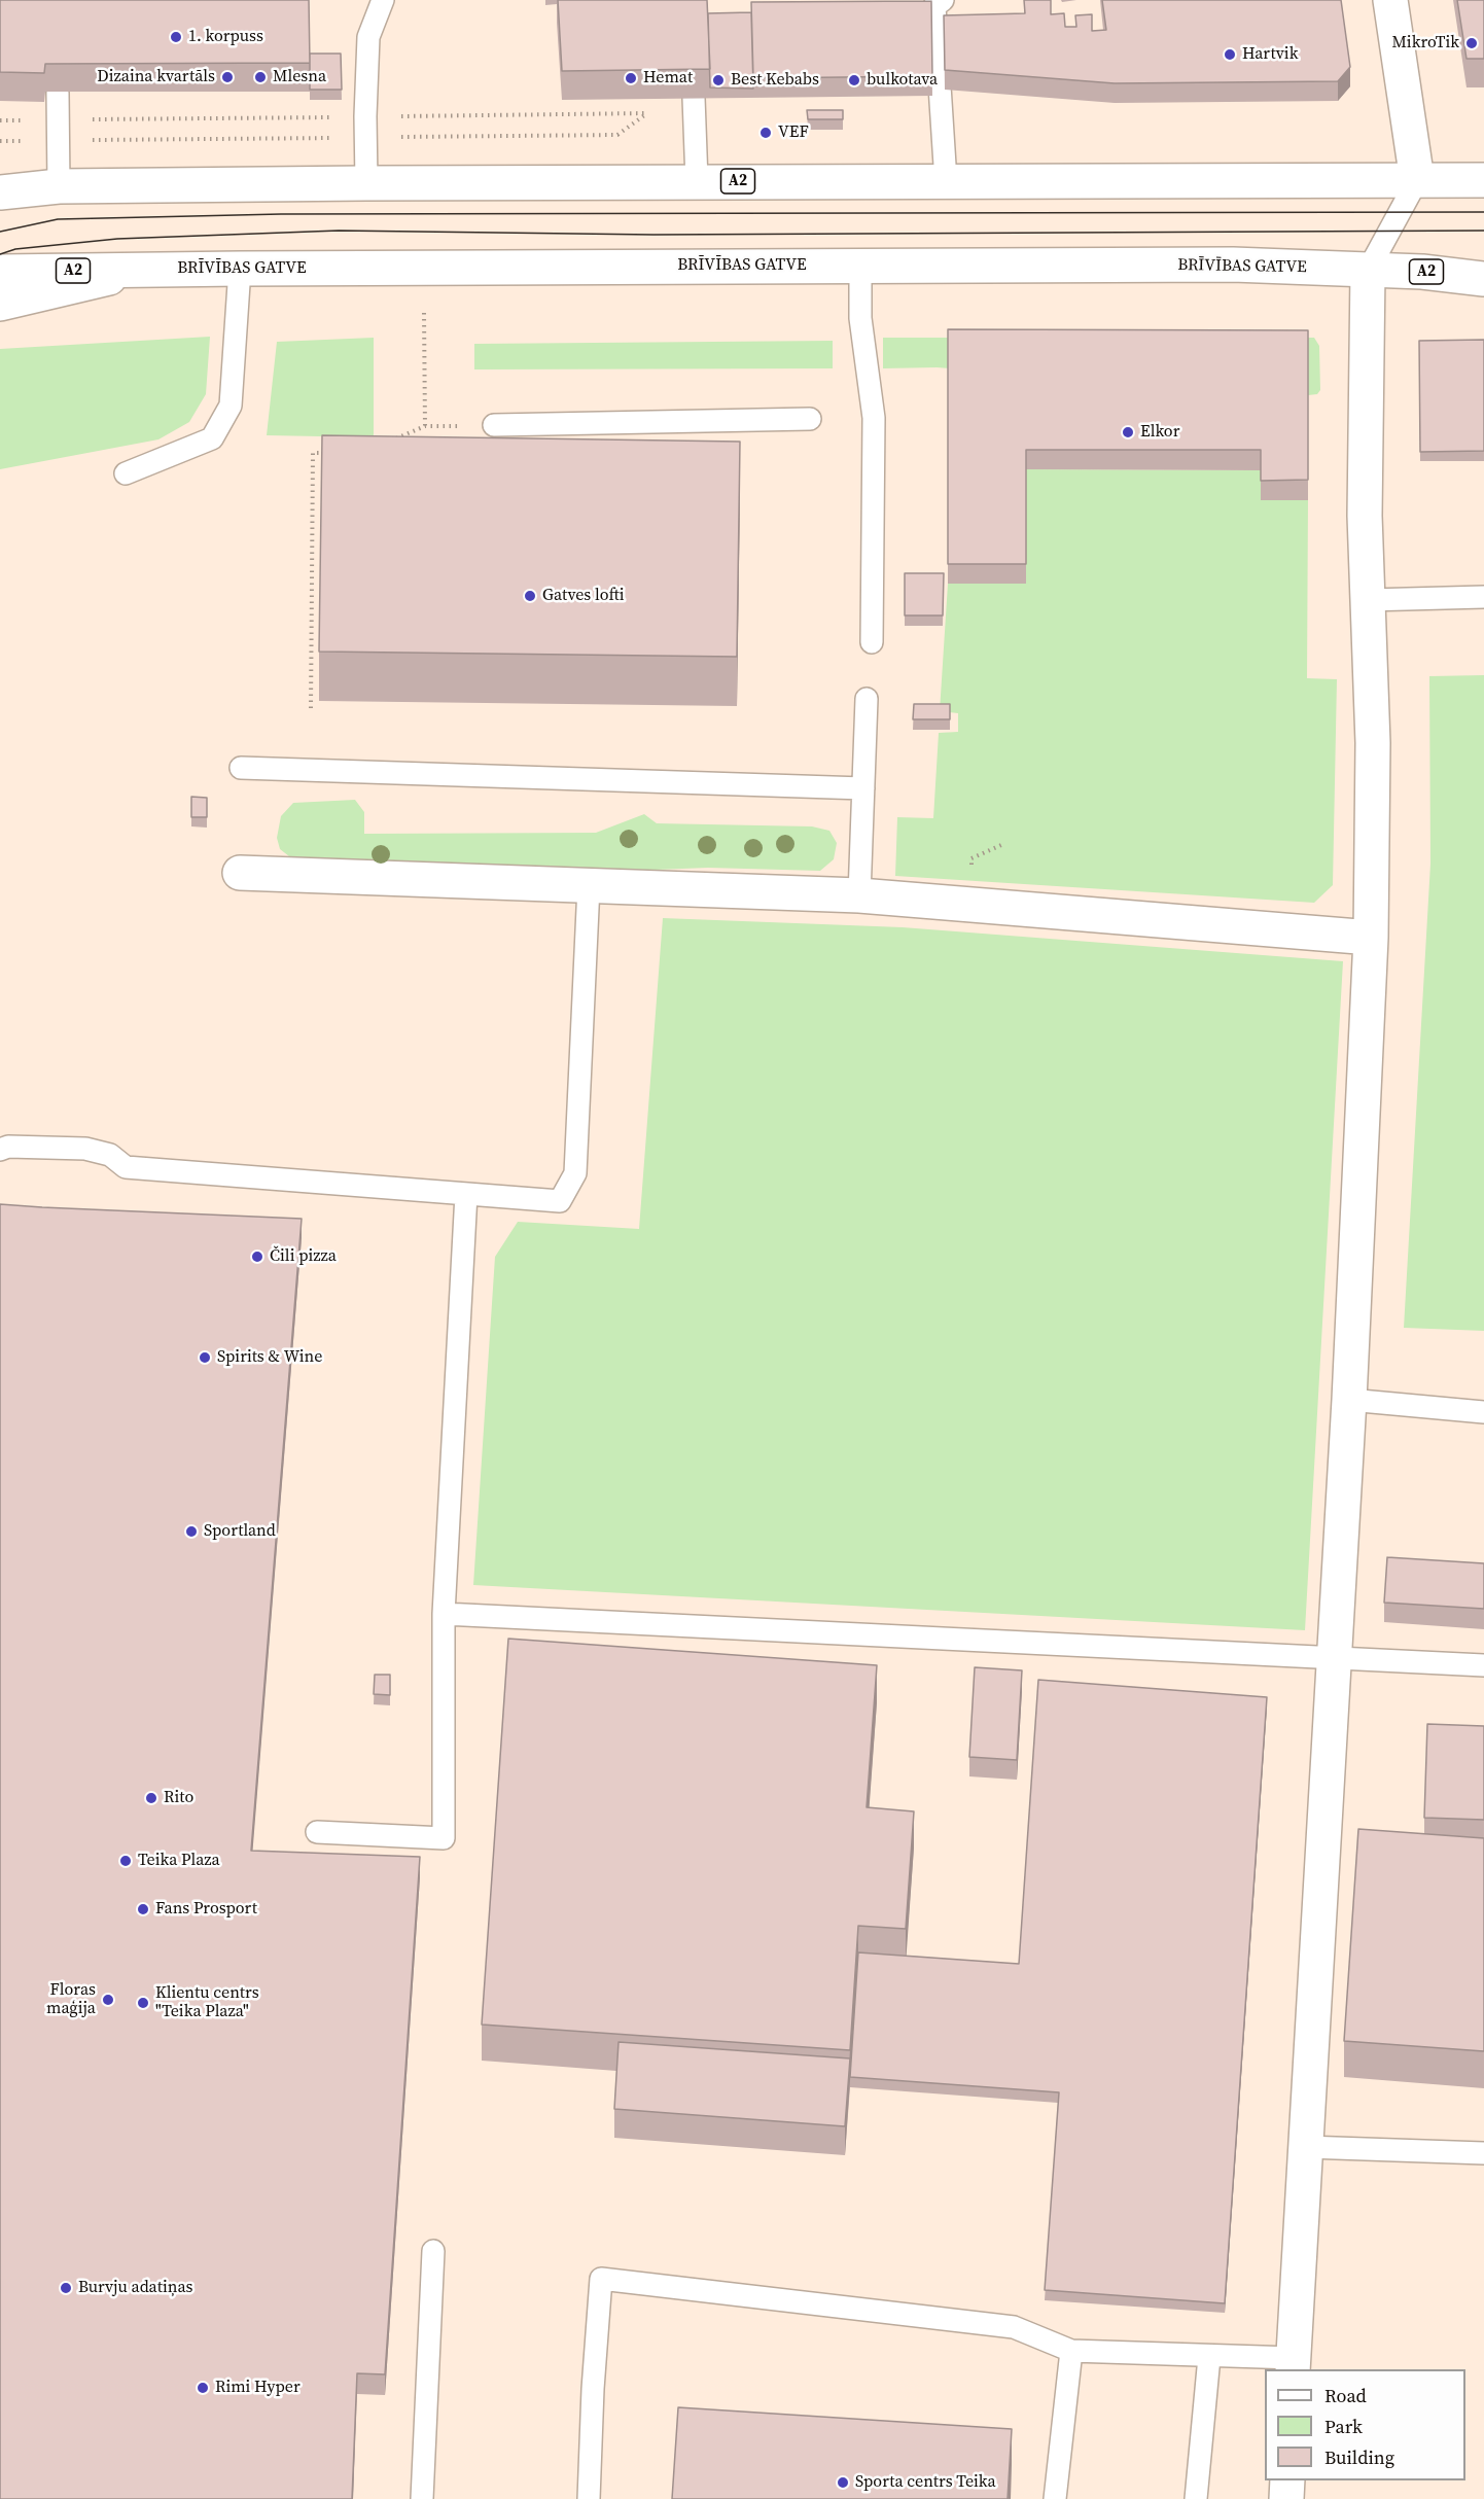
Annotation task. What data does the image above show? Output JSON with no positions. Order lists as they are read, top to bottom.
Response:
{
  "streets": {
    "main road": ["A2", "BRĪVĪBAS GATVE"]
  },
  "places": [
    "1. korpuss",
    "MikroTik",
    "Hartvik",
    "Dizaina kvartāls",
    "Mlesna",
    "Hemat",
    "Best Kebabs",
    "bulkotava",
    "VEF",
    "Elkor",
    "Gatves lofti",
    "Čili pizza",
    "Spirits & Wine",
    "Sportland",
    "Rito",
    "Teika Plaza",
    "Fans Prosport",
    "Floras maģija",
    "Klientu centrs \"Teika Plaza\"",
    "Burvju adatiņas",
    "Rimi Hyper",
    "Sporta centrs Teika"
  ],
  "legend": ["Road", "Park", "Building"]
}
